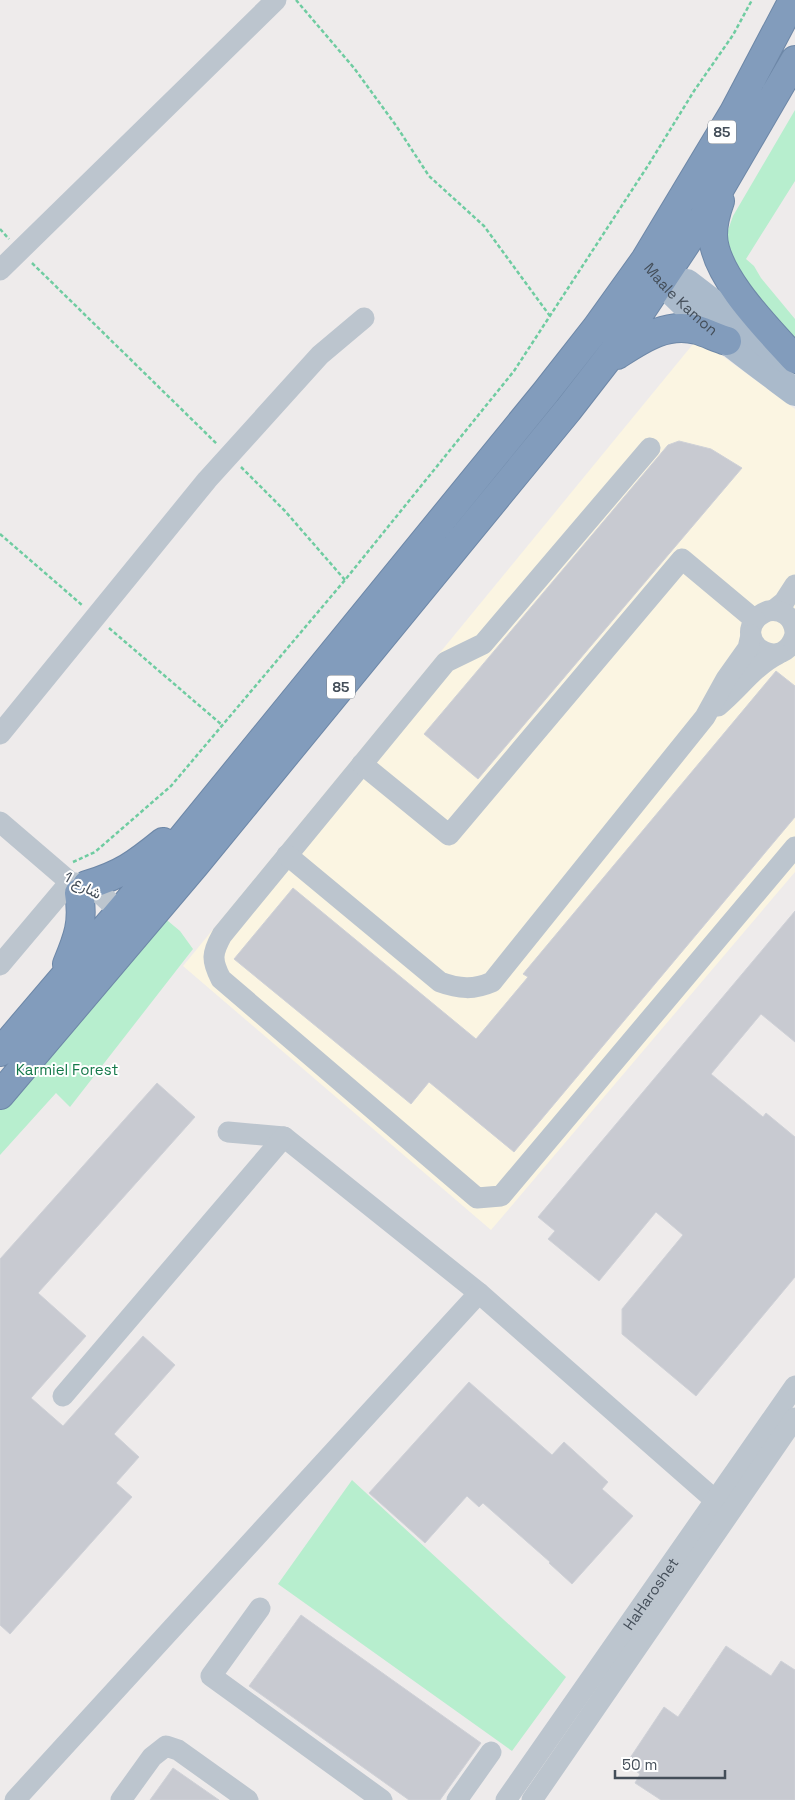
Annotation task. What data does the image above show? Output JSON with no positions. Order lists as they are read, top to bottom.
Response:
{
  "streets": {
    "highway": ["85"],
    "main road": ["Maale Kamon"],
    "street": ["شارع 1", "HaHaroshet"]
  },
  "crossings": [
    ["85", "Maale Kamon"],
    ["85", "شارع 1"]
  ],
  "parks": ["Karmiel Forest"],
  "scale_bar": "50 m"
}
